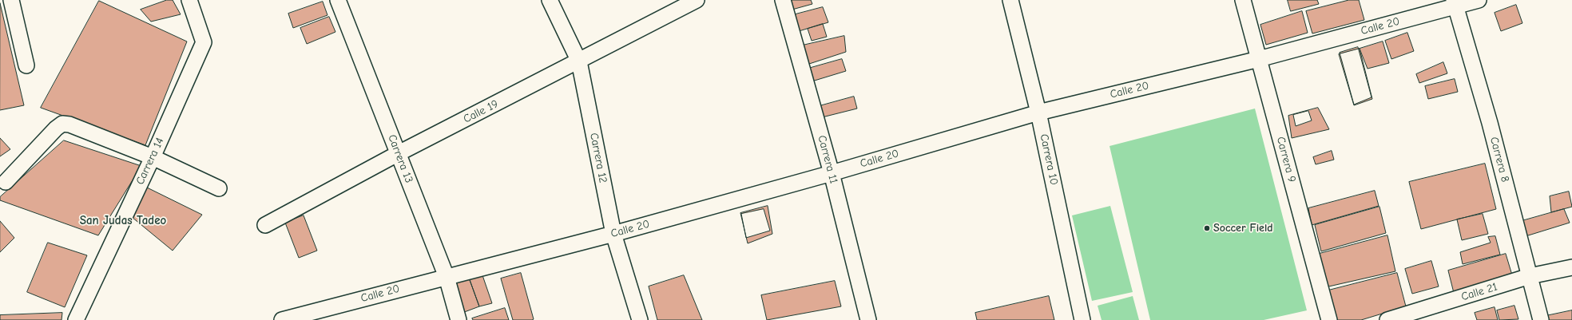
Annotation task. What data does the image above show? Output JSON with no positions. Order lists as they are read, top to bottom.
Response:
{
  "streets": {
    "street": [
      "Calle 20",
      "Calle 19",
      "Carrera 12",
      "Carrera 13",
      "Carrera 11",
      "Carrera 10",
      "Carrera 9",
      "Carrera 8",
      "Carrera 14",
      "Calle 21"
    ]
  },
  "crossings": [
    ["Calle 20", "Carrera 12"],
    ["Calle 20", "Carrera 13"],
    ["Calle 20", "Carrera 11"],
    ["Calle 20", "Carrera 10"],
    ["Calle 20", "Carrera 9"],
    ["Calle 20", "Carrera 8"],
    ["Calle 19", "Carrera 12"],
    ["Calle 19", "Carrera 13"],
    ["Carrera 8", "Calle 21"]
  ],
  "districts": ["San Judas Tadeo"],
  "places": ["Soccer Field"]
}
